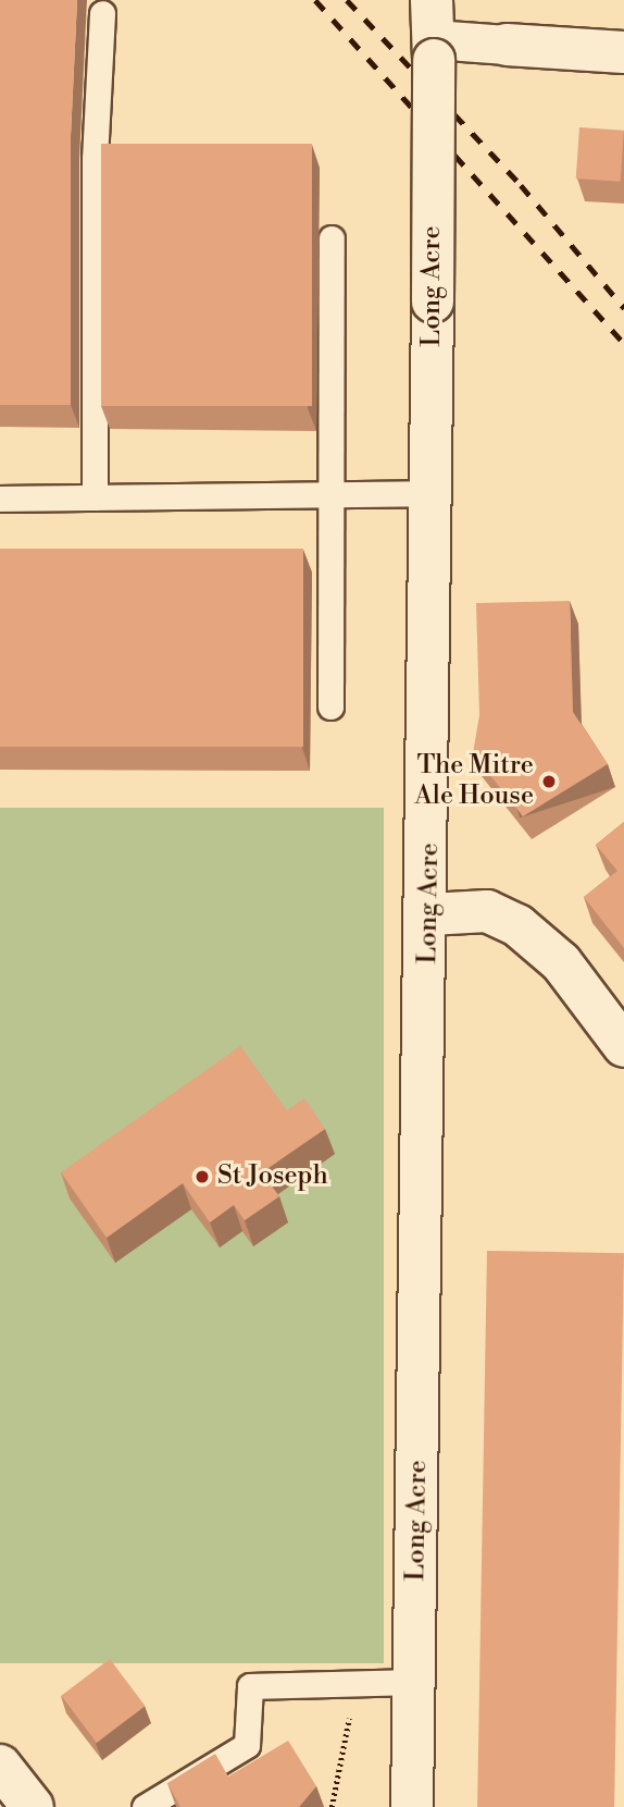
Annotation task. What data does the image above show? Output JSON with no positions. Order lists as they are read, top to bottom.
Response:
{
  "streets": {
    "street": ["Long Acre"]
  },
  "places": ["The Mitre Ale House", "St Joseph"]
}
